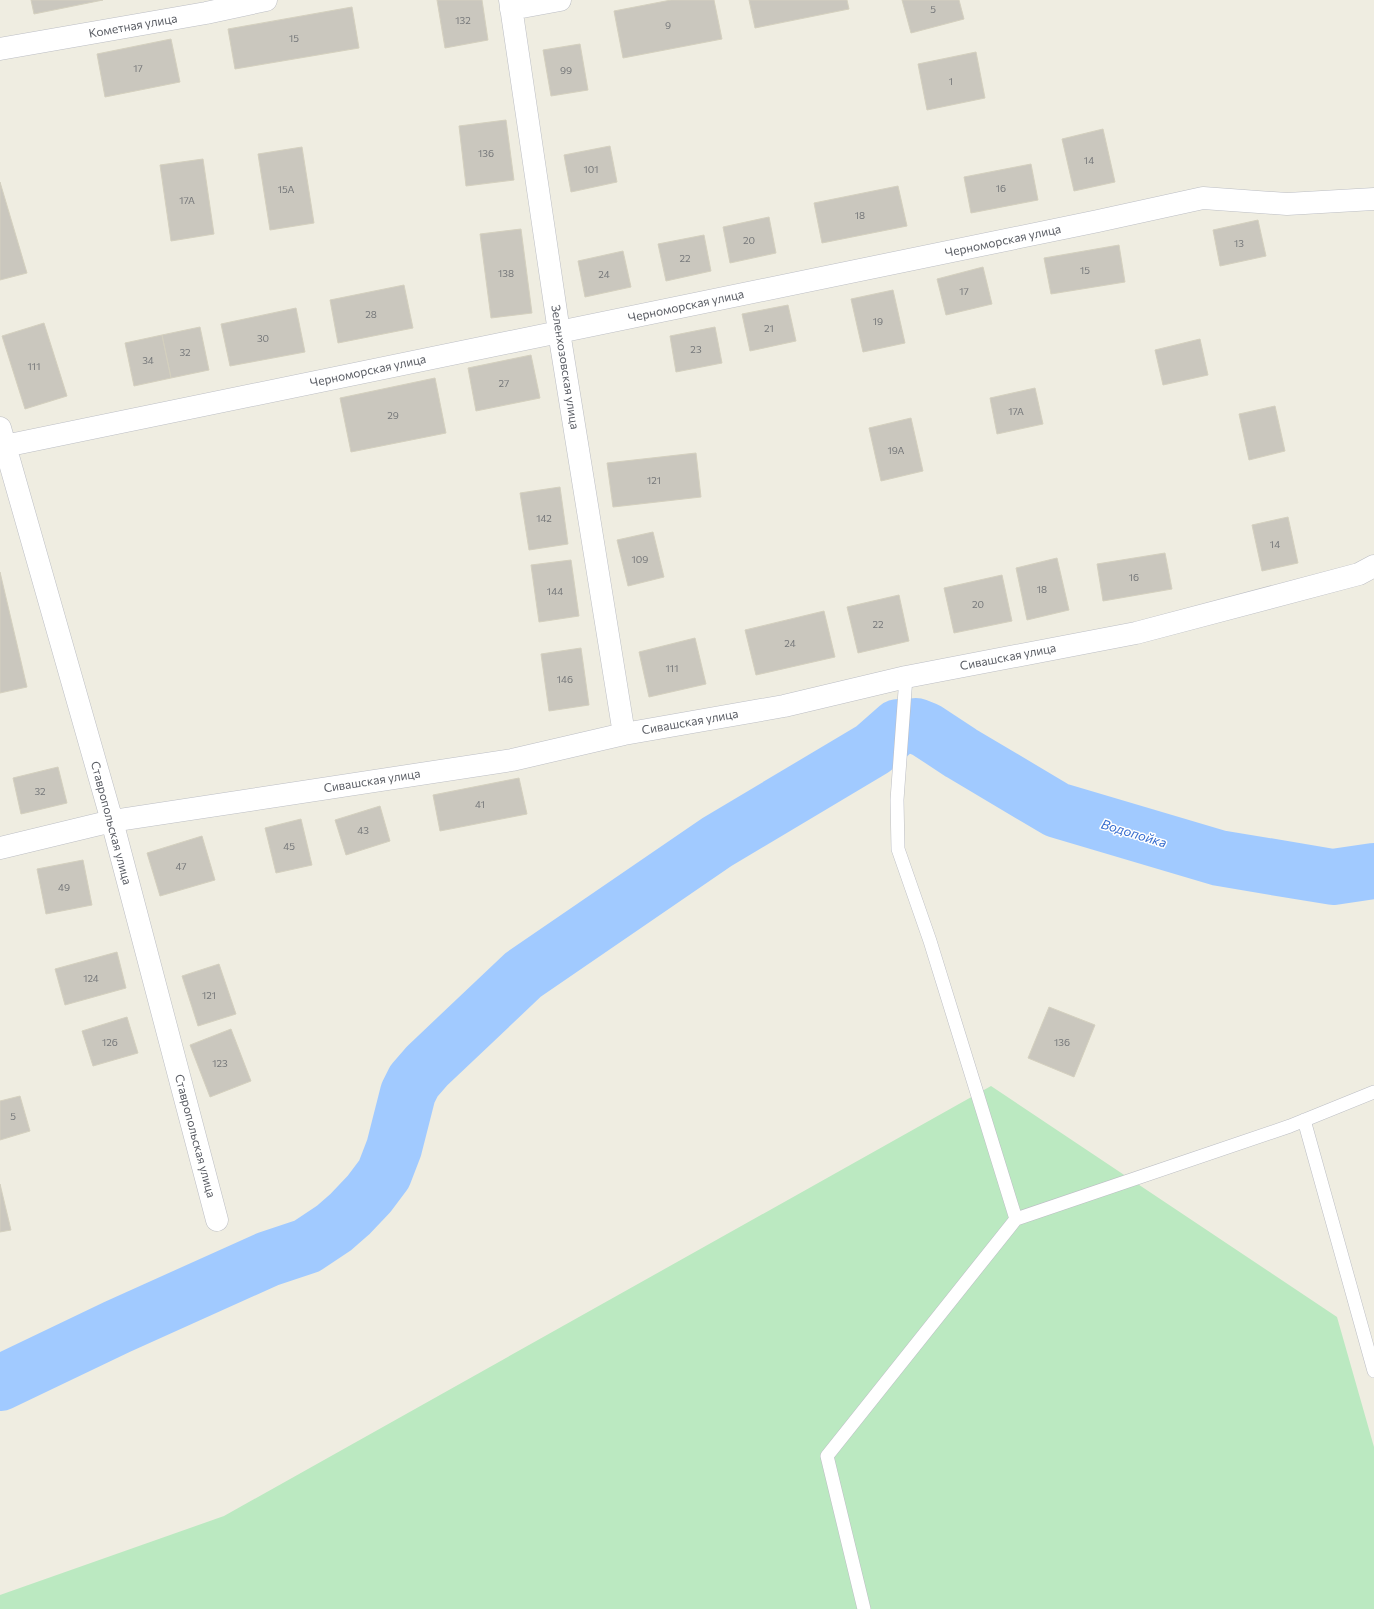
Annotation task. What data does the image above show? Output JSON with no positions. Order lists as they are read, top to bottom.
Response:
{
  "streets": {
    "street": [
      "Кометная улица",
      "Черноморская улица",
      "Зеленхозовская улица",
      "Сивашская улица",
      "Ставропольская улица"
    ]
  },
  "crossings": [
    ["Черноморская улица", "Зеленхозовская улица"],
    ["Черноморская улица", "Ставропольская улица"],
    ["Зеленхозовская улица", "Сивашская улица"],
    ["Сивашская улица", "Ставропольская улица"]
  ],
  "water": ["Водопойка"],
  "house_numbers": [
    "5",
    "132",
    "9",
    "15",
    "17",
    "99",
    "1",
    "136",
    "14",
    "101",
    "16",
    "15А",
    "17А",
    "18",
    "20",
    "13",
    "22",
    "15",
    "138",
    "24",
    "17",
    "28",
    "19",
    "21",
    "30",
    "23",
    "32",
    "34",
    "111",
    "27",
    "17А",
    "29",
    "19А",
    "121",
    "142",
    "14",
    "109",
    "16",
    "18",
    "144",
    "20",
    "22",
    "24",
    "111",
    "146",
    "32",
    "41",
    "43",
    "45",
    "47",
    "49",
    "124",
    "121",
    "126",
    "136",
    "123",
    "5"
  ]
}
